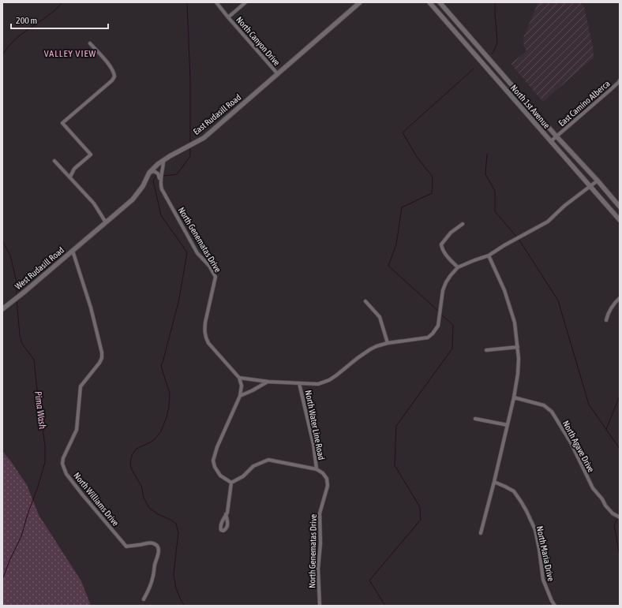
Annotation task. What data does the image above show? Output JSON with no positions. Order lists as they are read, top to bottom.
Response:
{
  "streets": {
    "main road": ["North 1st Avenue", "East Rudasill Road", "West Rudasill Road"],
    "street": [
      "North Canyon Drive",
      "East Camino Alberca",
      "North Genematas Drive",
      "North Water Line Road",
      "North Agave Drive",
      "North Williams Drive",
      "North Maria Drive"
    ]
  },
  "crossings": [
    ["North Canyon Drive", "East Rudasill Road"],
    ["East Camino Alberca", "North 1st Avenue"],
    ["East Rudasill Road", "North Genematas Drive"],
    ["East Rudasill Road", "West Rudasill Road"],
    ["East Rudasill Road", "North Williams Drive"],
    ["North Genematas Drive", "North Water Line Road"],
    ["West Rudasill Road", "North Williams Drive"]
  ],
  "districts": ["VALLEY VIEW"],
  "water": ["Pima Wash"],
  "scale_bar": "200 m"
}
